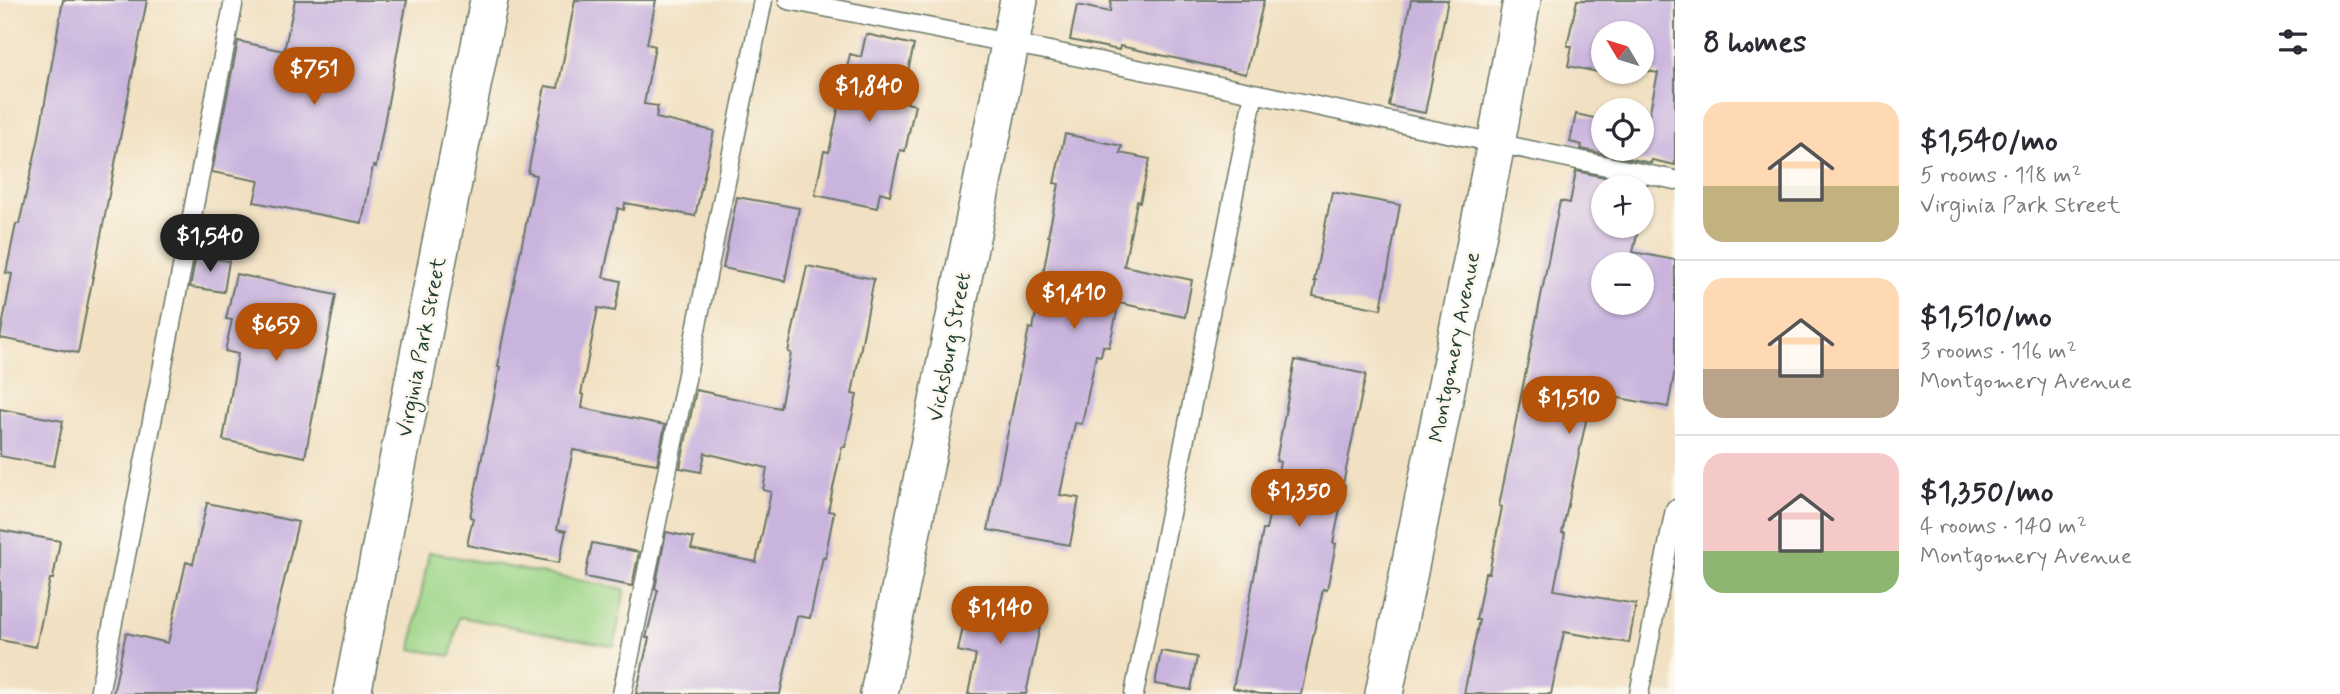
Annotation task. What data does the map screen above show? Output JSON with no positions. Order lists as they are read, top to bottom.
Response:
{
  "streets": {
    "street": ["Virginia Park Street", "Vicksburg Street", "Montgomery Avenue"]
  },
  "north": "top left",
  "page": {
    "heading": "8 homes",
    "map_buttons": ["+", "−"],
    "price": [
      "$751",
      "$1,840",
      "$1,540",
      "$1,410",
      "$659",
      "$1,510",
      "$1,350",
      "$1,140"
    ],
    "list": [
      {
        "name": "$1,540/mo",
        "note": "5 rooms · 118 m² · Virginia Park Street"
      },
      {
        "name": "$1,510/mo",
        "note": "3 rooms · 116 m² · Montgomery Avenue"
      },
      {
        "name": "$1,350/mo",
        "note": "4 rooms · 140 m² · Montgomery Avenue"
      }
    ]
  }
}
